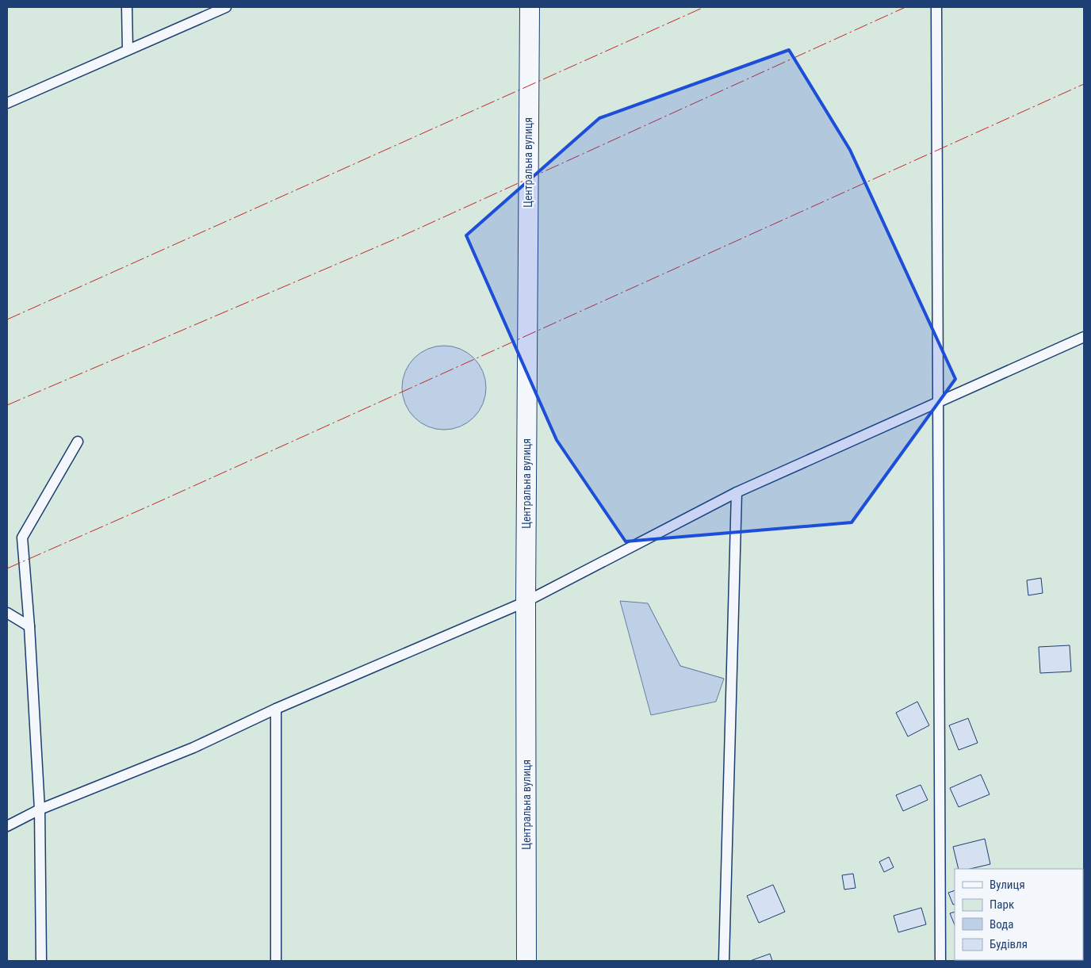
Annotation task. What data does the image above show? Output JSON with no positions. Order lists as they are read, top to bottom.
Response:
{
  "streets": {
    "street": ["Центральна вулиця"]
  },
  "legend": [
    "Вулиця",
    "Парк",
    "Вода",
    "Будівля"
  ]
}
